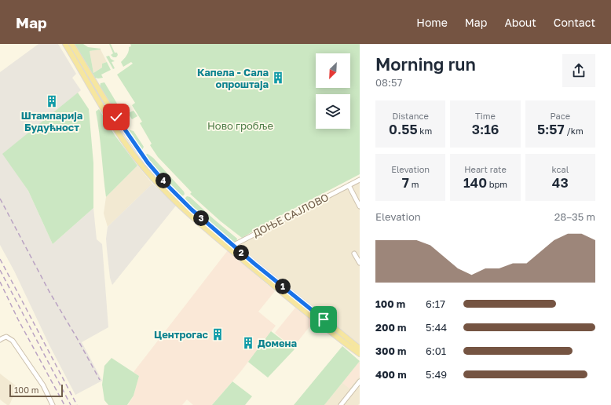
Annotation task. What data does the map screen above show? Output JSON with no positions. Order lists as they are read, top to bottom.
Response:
{
  "streets": {
    "street": ["ДОЊЕ САЈЛОВО"]
  },
  "parks": ["Ново гробље"],
  "places": {
    "building": [
      "Капела - Сала опроштаја",
      "Штампарија Будућност",
      "Центрогас",
      "Домена"
    ]
  },
  "scale_bar": "100 m",
  "north": "bottom left",
  "page": {
    "header": "Map",
    "nav": [
      "Home",
      "Map",
      "About",
      "Contact"
    ],
    "heading": ["Morning run", "08:57"],
    "stats": [
      ["Distance", "0.55 km"],
      ["Time", "3:16"],
      ["Pace", "5:57 /km"],
      ["Elevation", "7 m"],
      ["Heart rate", "140 bpm"],
      ["kcal", "43"]
    ],
    "pins": [
      "4",
      "3",
      "2",
      "1"
    ],
    "chart": ["Elevation", "28–35 m"],
    "list": [
      {
        "name": "100 m",
        "note": "6:17"
      },
      {
        "name": "200 m",
        "note": "5:44"
      },
      {
        "name": "300 m",
        "note": "6:01"
      },
      {
        "name": "400 m",
        "note": "5:49"
      }
    ],
    "scale": "100 m"
  }
}
